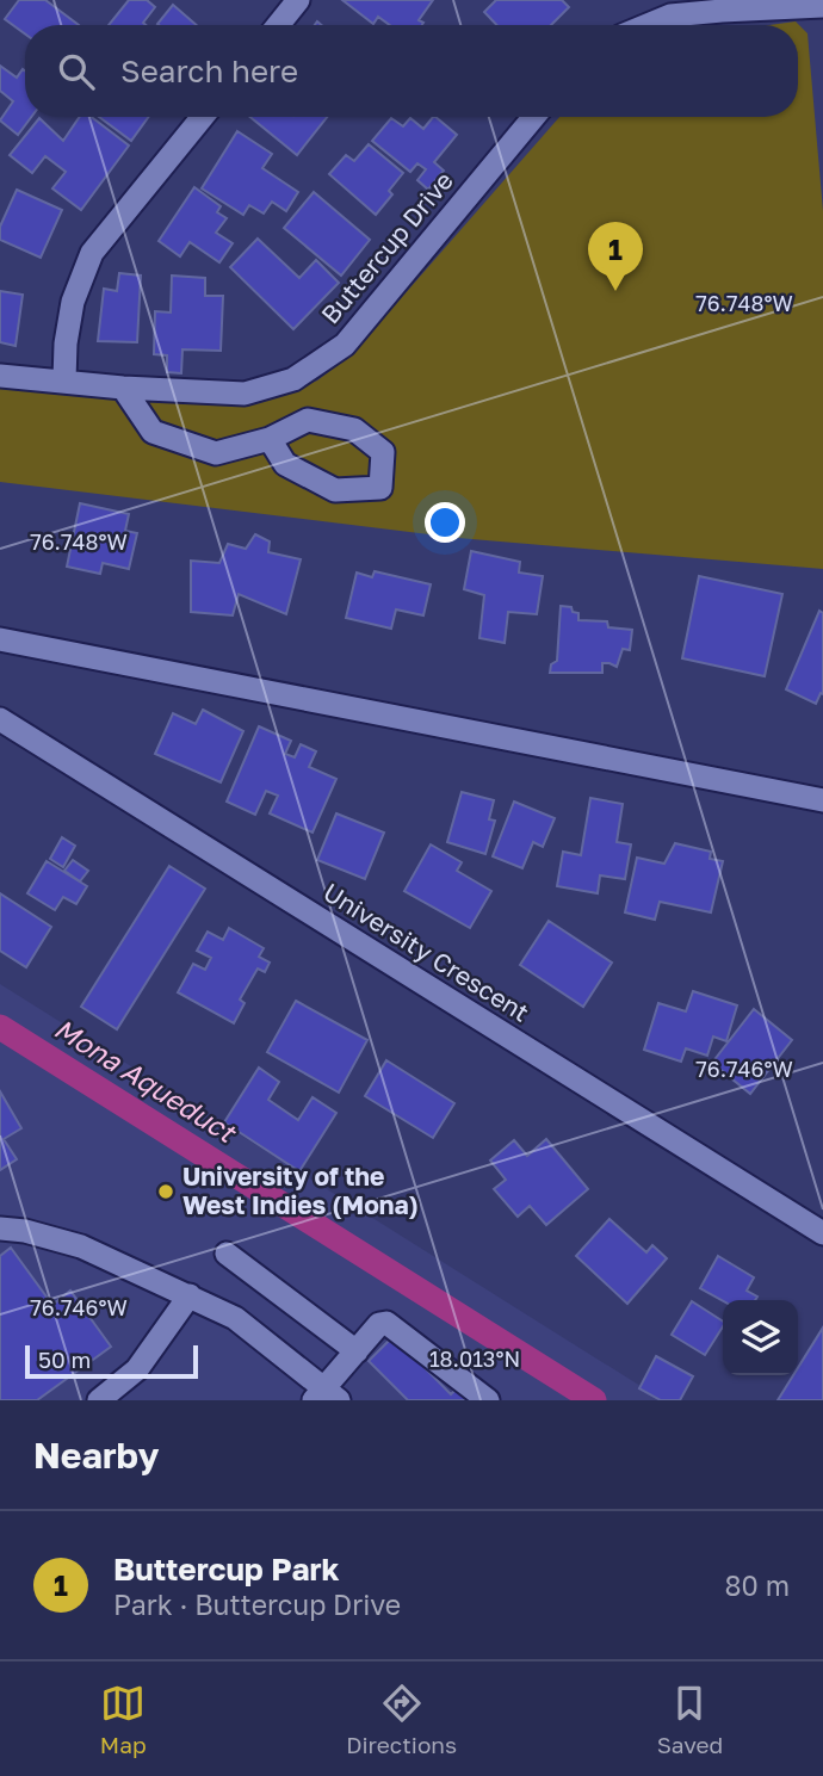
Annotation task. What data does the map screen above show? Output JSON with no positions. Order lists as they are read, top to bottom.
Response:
{
  "streets": {
    "street": ["Buttercup Drive", "University Crescent"]
  },
  "water": ["Mona Aqueduct"],
  "places": ["University of the West Indies (Mona)"],
  "scale_bar": "50 m",
  "page": {
    "search": "Search here",
    "pins": "1",
    "scale": "50 m",
    "heading": "Nearby",
    "list": [
      {
        "mark": "1",
        "name": "Buttercup Park",
        "note": "Park · Buttercup Drive",
        "value": "80 m"
      }
    ],
    "nav": ["Map", "Directions", "Saved"]
  },
  "coordinates": ["76.748°W", "76.746°W", "18.013°N"]
}
